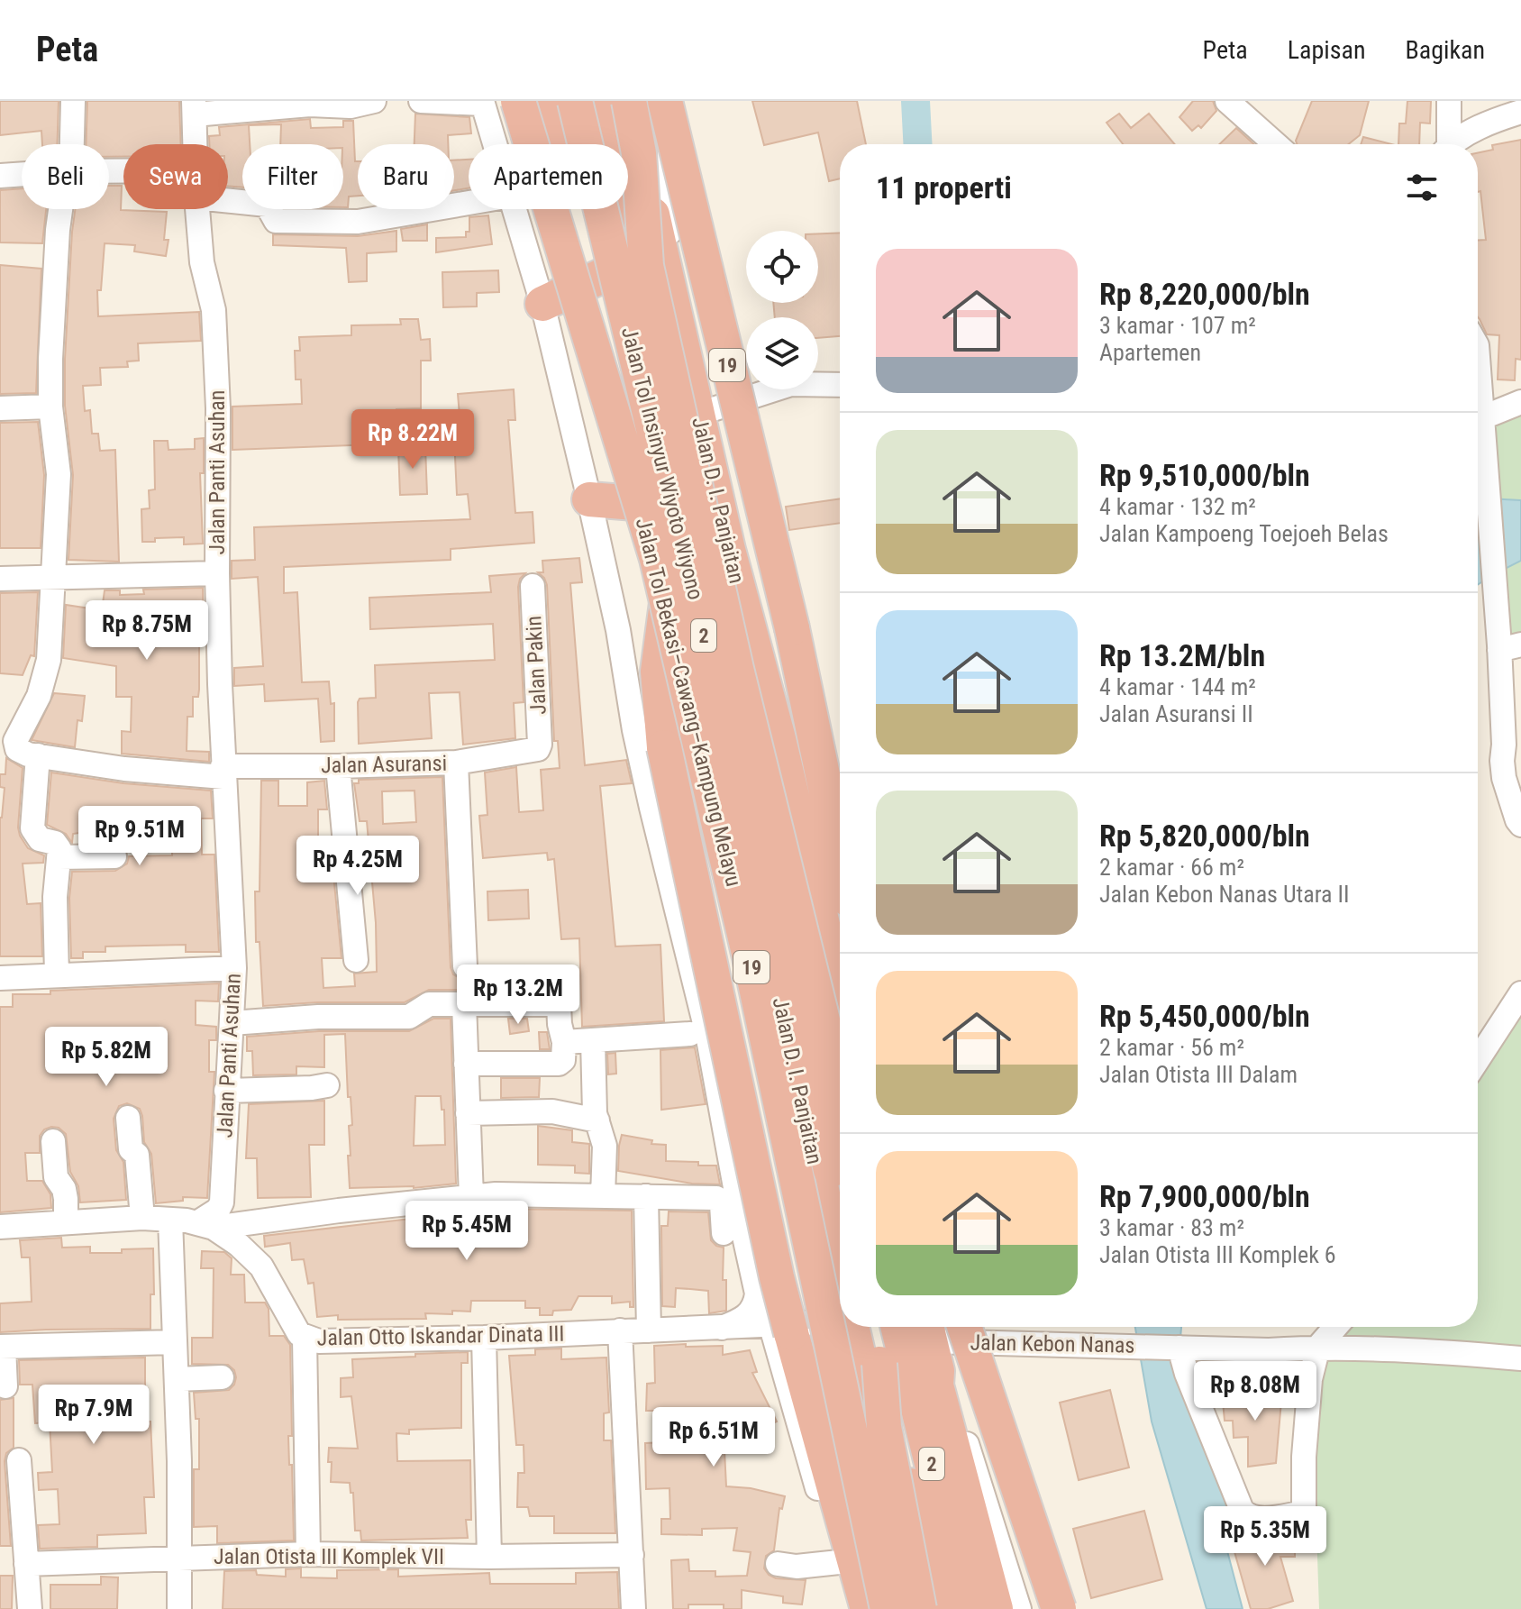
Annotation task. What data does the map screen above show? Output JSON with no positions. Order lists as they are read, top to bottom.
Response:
{
  "streets": {
    "highway": [
      "19",
      "Jalan Tol Insinyur Wiyoto Wiyono",
      "Jalan D. I. Panjaitan",
      "2",
      "Jalan Tol Bekasi–Cawang–Kampung Melayu"
    ],
    "street": [
      "Jalan Panti Asuhan",
      "Jalan Pakin",
      "Jalan Asuransi",
      "Jalan Otto Iskandar Dinata III",
      "Jalan Kebon Nanas",
      "Jalan Otista III Komplek VII"
    ]
  },
  "crossings": [
    ["Jalan Panti Asuhan", "Jalan Asuransi"],
    ["Jalan Panti Asuhan", "Jalan Otto Iskandar Dinata III"],
    ["Jalan Pakin", "Jalan Asuransi"]
  ],
  "page": {
    "header": "Peta",
    "nav": ["Peta", "Lapisan", "Bagikan"],
    "chip": [
      "Beli",
      "Sewa",
      "Filter",
      "Baru",
      "Apartemen"
    ],
    "heading": "11 properti",
    "list": [
      {
        "name": "Rp 8,220,000/bln",
        "note": "3 kamar · 107 m² · Apartemen"
      },
      {
        "name": "Rp 9,510,000/bln",
        "note": "4 kamar · 132 m² · Jalan Kampoeng Toejoeh Belas"
      },
      {
        "name": "Rp 13.2M/bln",
        "note": "4 kamar · 144 m² · Jalan Asuransi II"
      },
      {
        "name": "Rp 5,820,000/bln",
        "note": "2 kamar · 66 m² · Jalan Kebon Nanas Utara II"
      },
      {
        "name": "Rp 5,450,000/bln",
        "note": "2 kamar · 56 m² · Jalan Otista III Dalam"
      },
      {
        "name": "Rp 7,900,000/bln",
        "note": "3 kamar · 83 m² · Jalan Otista III Komplek 6"
      }
    ],
    "price": [
      "Rp 8.22M",
      "Rp 8.75M",
      "Rp 9.51M",
      "Rp 4.25M",
      "Rp 13.2M",
      "Rp 5.82M",
      "Rp 5.45M",
      "Rp 8.08M",
      "Rp 7.9M",
      "Rp 6.51M",
      "Rp 5.35M"
    ]
  }
}
